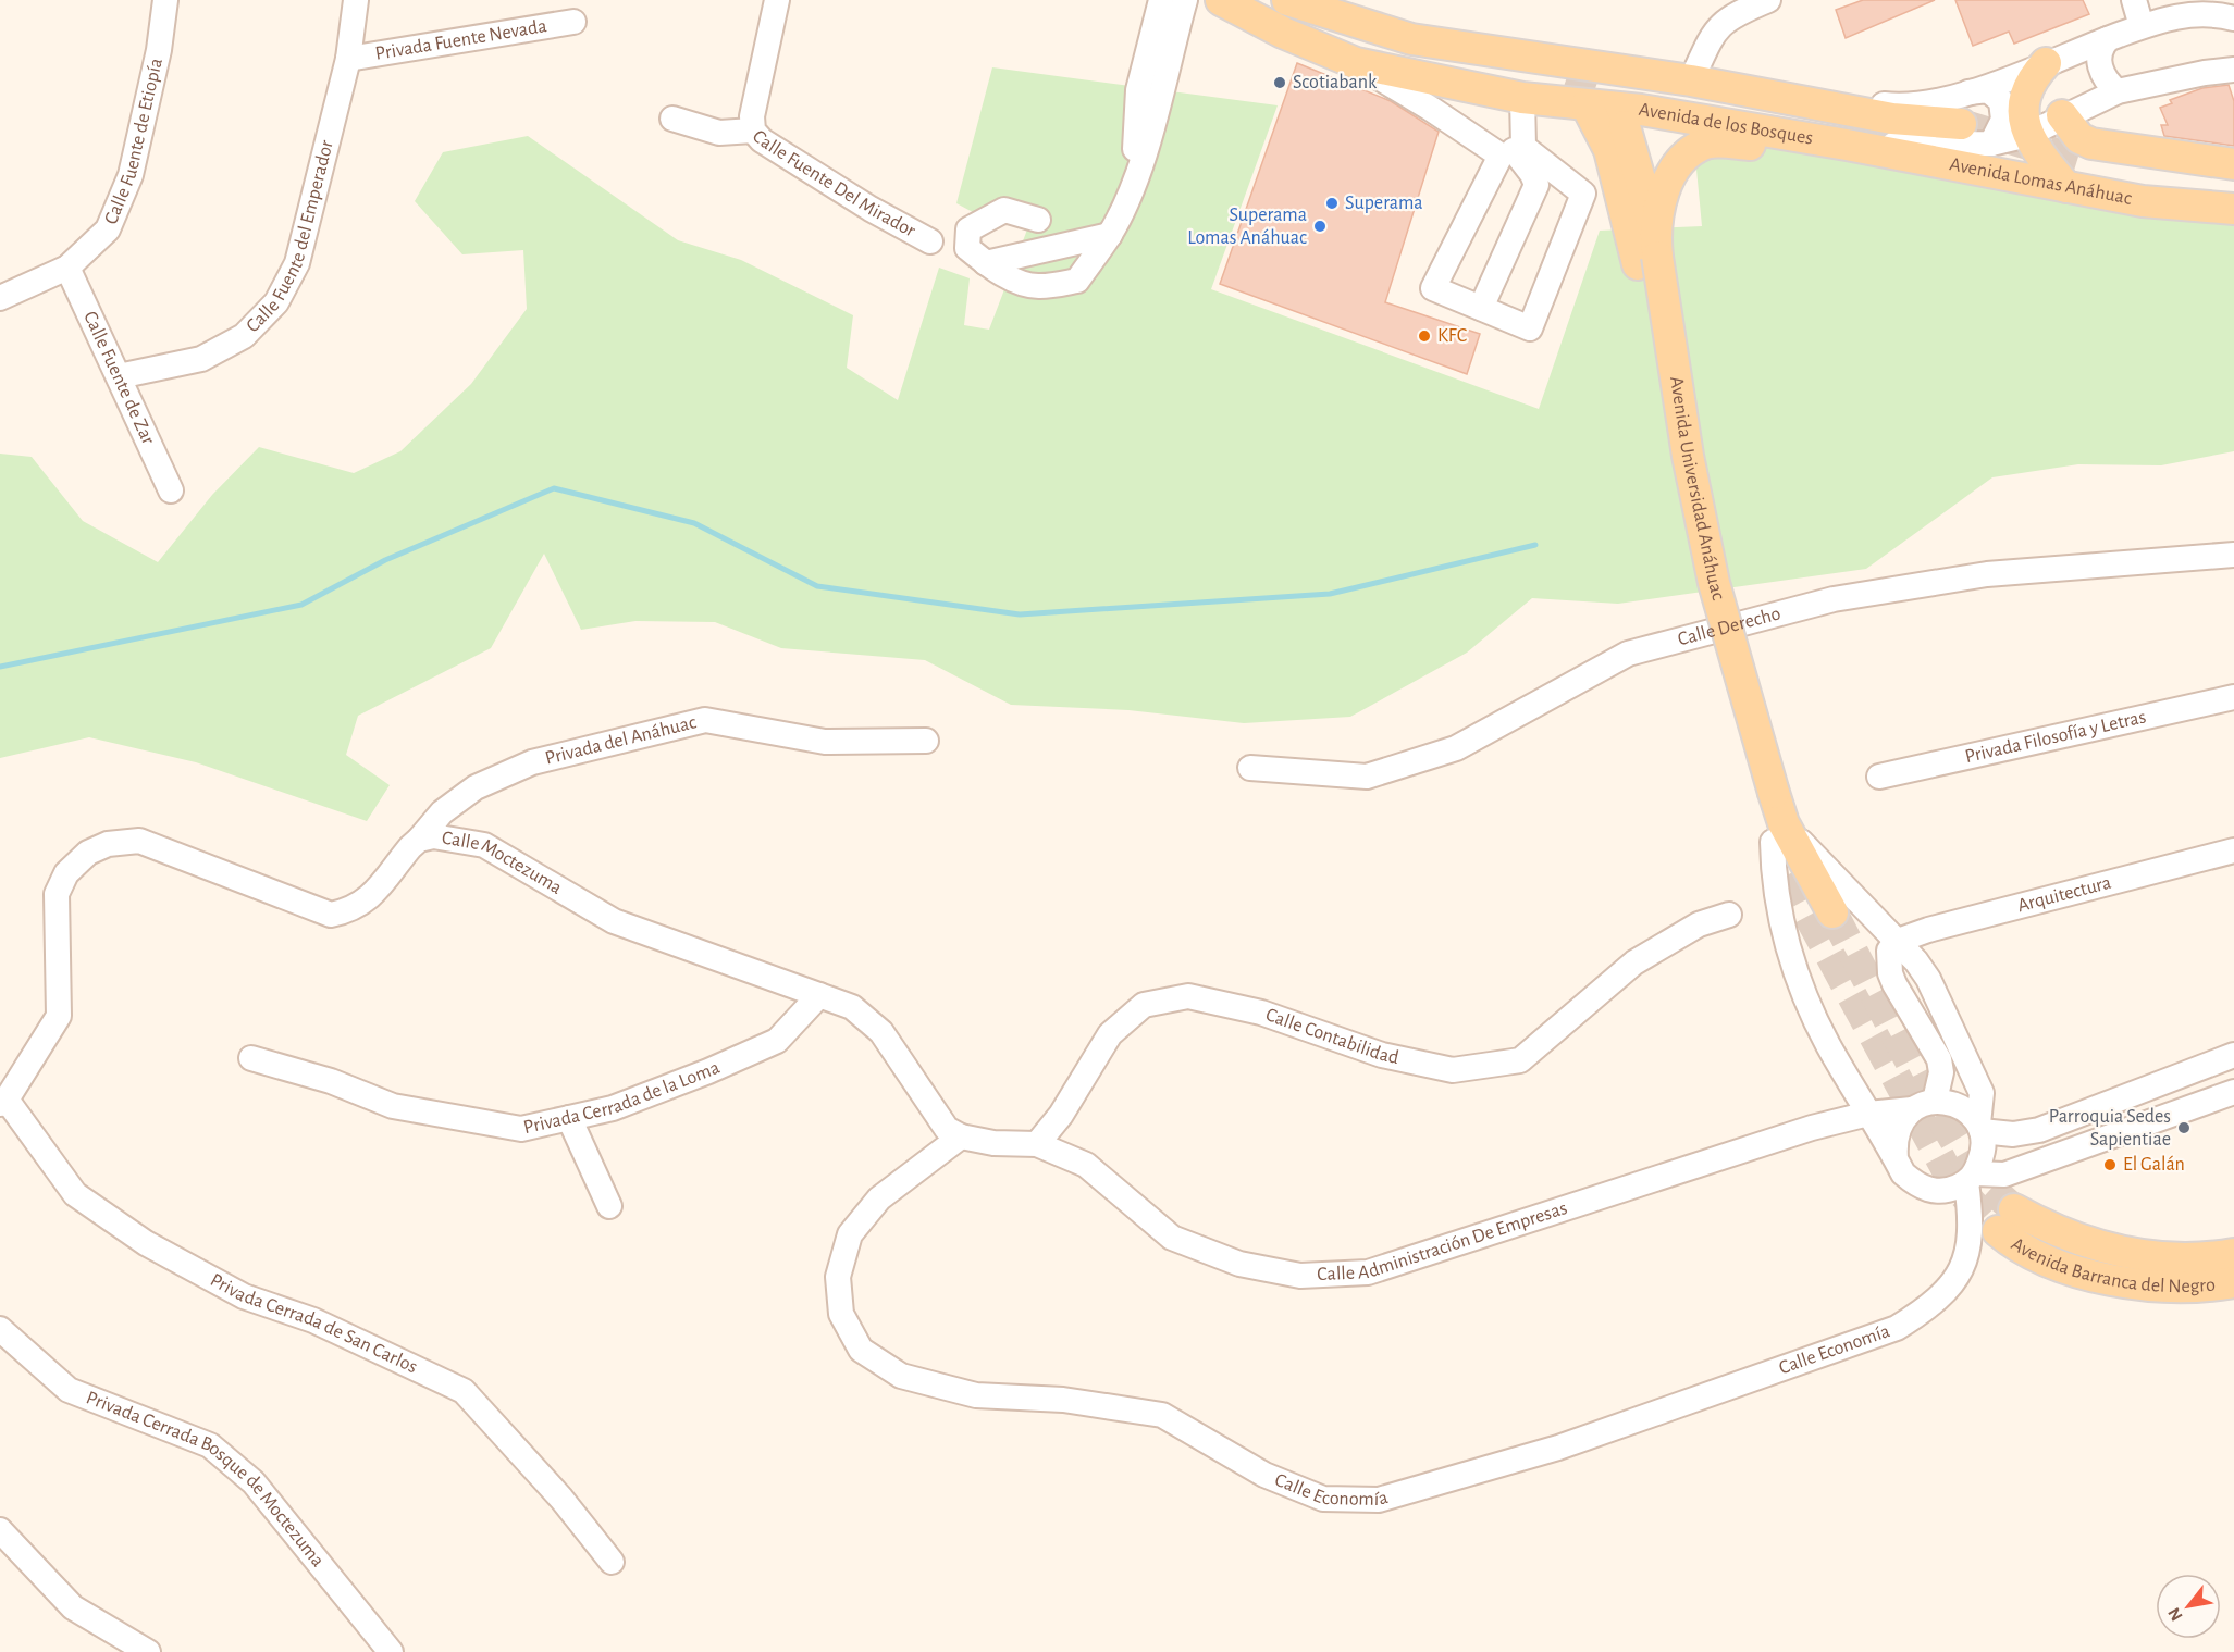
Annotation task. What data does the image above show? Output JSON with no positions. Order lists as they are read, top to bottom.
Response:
{
  "streets": {
    "main road": [
      "Avenida de los Bosques",
      "Avenida Lomas Anáhuac",
      "Avenida Universidad Anáhuac",
      "Avenida Barranca del Negro"
    ],
    "street": [
      "Privada Fuente Nevada",
      "Calle Fuente de Etiopía",
      "Calle Fuente Del Mirador",
      "Calle Fuente del Emperador",
      "Calle Fuente de Zar",
      "Calle Derecho",
      "Privada Filosofía y Letras",
      "Privada del Anáhuac",
      "Calle Moctezuma",
      "Arquitectura",
      "Calle Contabilidad",
      "Privada Cerrada de la Loma",
      "Calle Administración De Empresas",
      "Privada Cerrada de San Carlos",
      "Calle Economía",
      "Privada Cerrada Bosque de Moctezuma"
    ]
  },
  "crossings": [
    ["Privada Fuente Nevada", "Calle Fuente del Emperador"],
    ["Avenida de los Bosques", "Avenida Lomas Anáhuac"],
    ["Avenida de los Bosques", "Avenida Universidad Anáhuac"],
    ["Calle Fuente de Etiopía", "Calle Fuente de Zar"],
    ["Calle Fuente del Emperador", "Calle Fuente de Zar"],
    ["Privada del Anáhuac", "Calle Moctezuma"],
    ["Calle Moctezuma", "Privada Cerrada de la Loma"],
    ["Calle Moctezuma", "Privada Cerrada de San Carlos"],
    ["Calle Moctezuma", "Calle Economía"],
    ["Calle Contabilidad", "Calle Administración De Empresas"],
    ["Calle Administración De Empresas", "Calle Economía"]
  ],
  "places": [
    "Scotiabank",
    "Superama",
    "Superama Lomas Anáhuac",
    "KFC",
    "Parroquia Sedes Sapientiae",
    "El Galán"
  ],
  "north": "bottom left"
}
